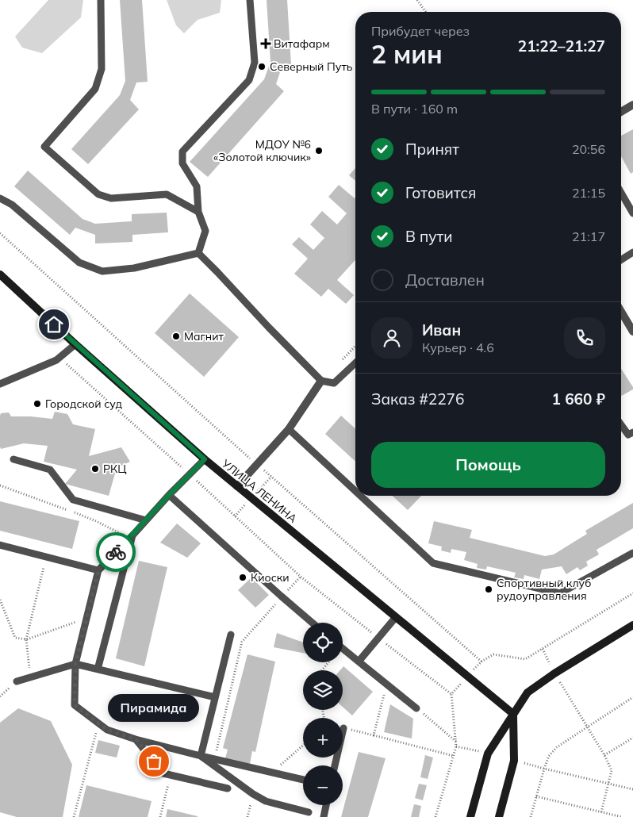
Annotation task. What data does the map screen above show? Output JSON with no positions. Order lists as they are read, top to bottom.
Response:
{
  "streets": {
    "street": ["УЛИЦА ЛЕНИНА"]
  },
  "places": {
    "health": ["Витафарм"],
    "other": [
      "Северный Путь",
      "МДОУ №6 «Золотой ключик»",
      "Магнит",
      "Городской суд",
      "РКЦ",
      "Киоски",
      "Спортивный клуб рудоуправления",
      "Пирамида"
    ]
  },
  "page": {
    "heading": ["2 мин", "Прибудет через", "21:22–21:27"],
    "panel": [
      "Иван",
      "Курьер · 4.6",
      "Заказ #2276",
      "1 660 ₽"
    ],
    "bar": "В пути · 160 m",
    "list": [
      ["Принят", "20:56"],
      ["Готовится", "21:15"],
      ["В пути", "21:17"],
      "Доставлен"
    ],
    "buttons": "Помощь",
    "map_buttons": ["+", "−"],
    "bubble": "Пирамида"
  }
}
